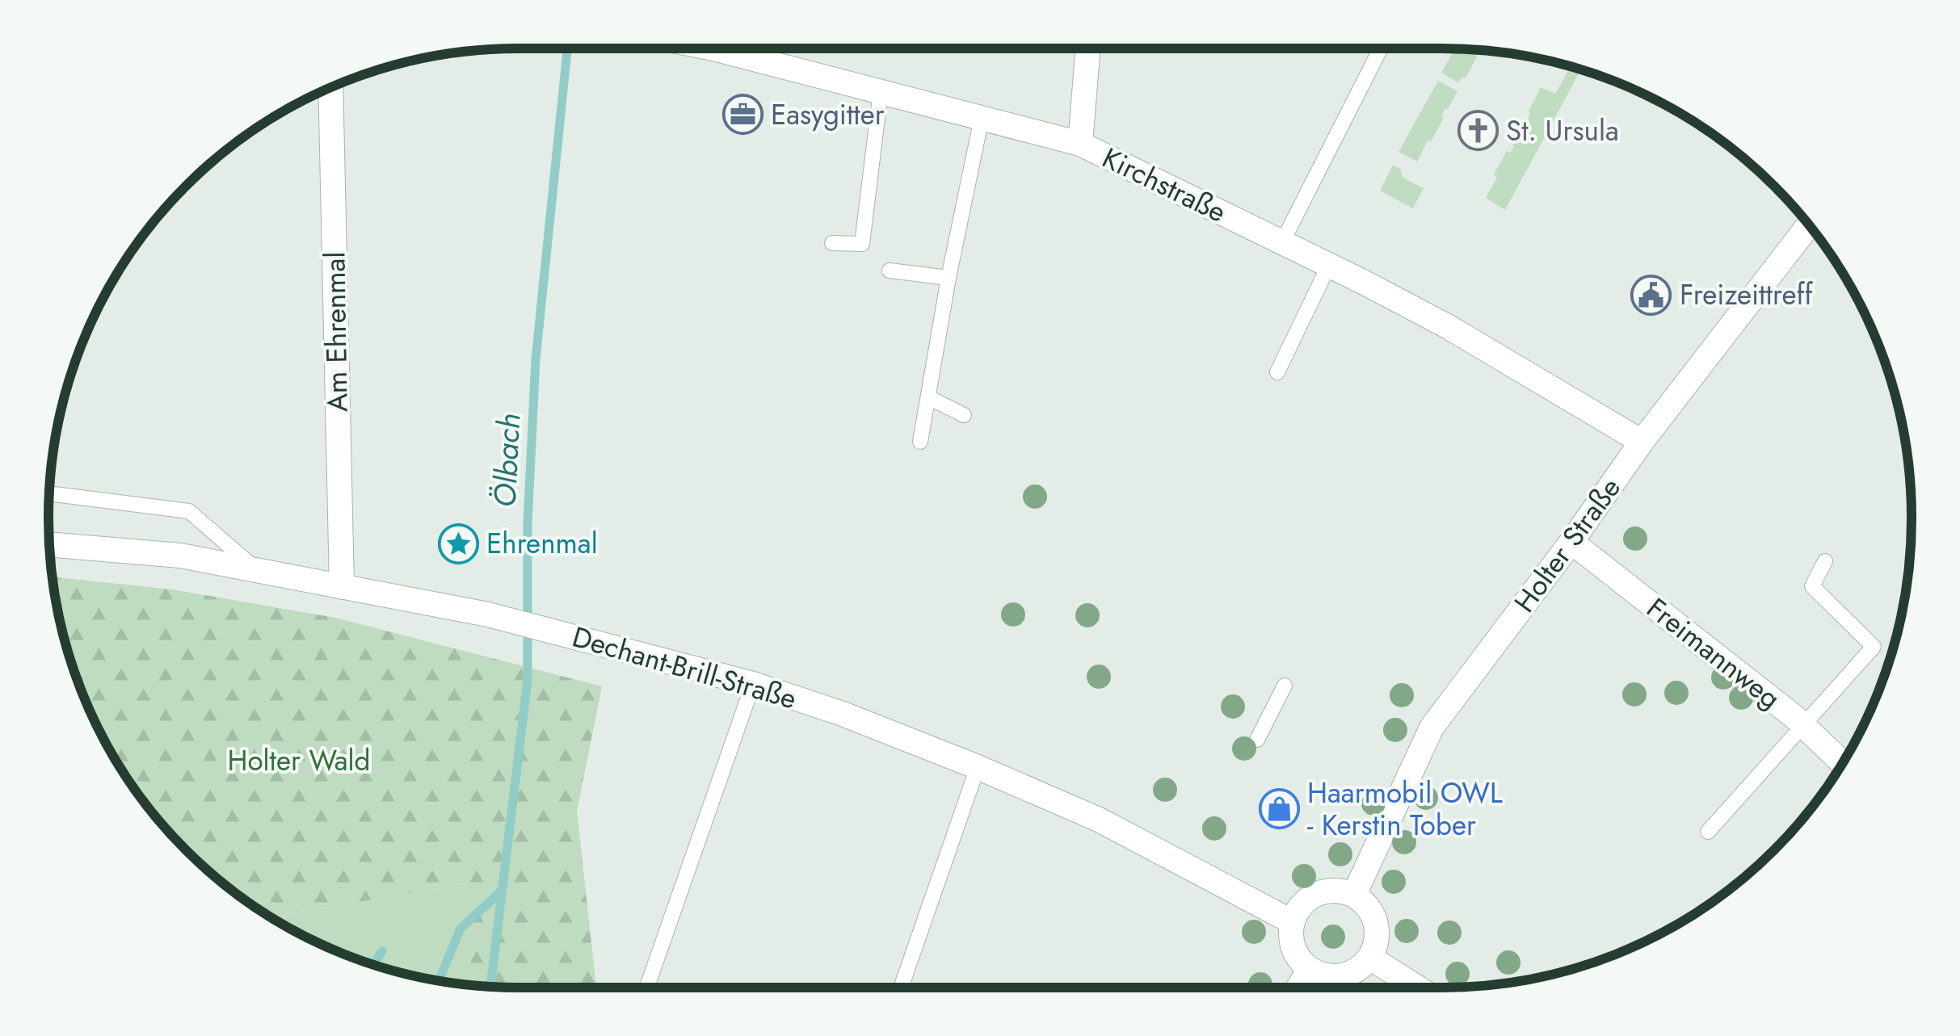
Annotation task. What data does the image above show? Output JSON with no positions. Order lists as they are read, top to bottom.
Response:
{
  "streets": {
    "street": [
      "Kirchstraße",
      "Am Ehrenmal",
      "Holter Straße",
      "Freimannweg",
      "Dechant-Brill-Straße"
    ]
  },
  "crossings": [
    ["Kirchstraße", "Holter Straße"],
    ["Am Ehrenmal", "Dechant-Brill-Straße"],
    ["Holter Straße", "Freimannweg"],
    ["Holter Straße", "Dechant-Brill-Straße"]
  ],
  "water": ["Ölbach"],
  "parks": ["Holter Wald"],
  "places": {
    "office": ["Easygitter"],
    "church": ["St. Ursula"],
    "public building": ["Freizeittreff"],
    "place": ["Ehrenmal"],
    "shop": ["Haarmobil OWL - Kerstin Tober"]
  }
}
